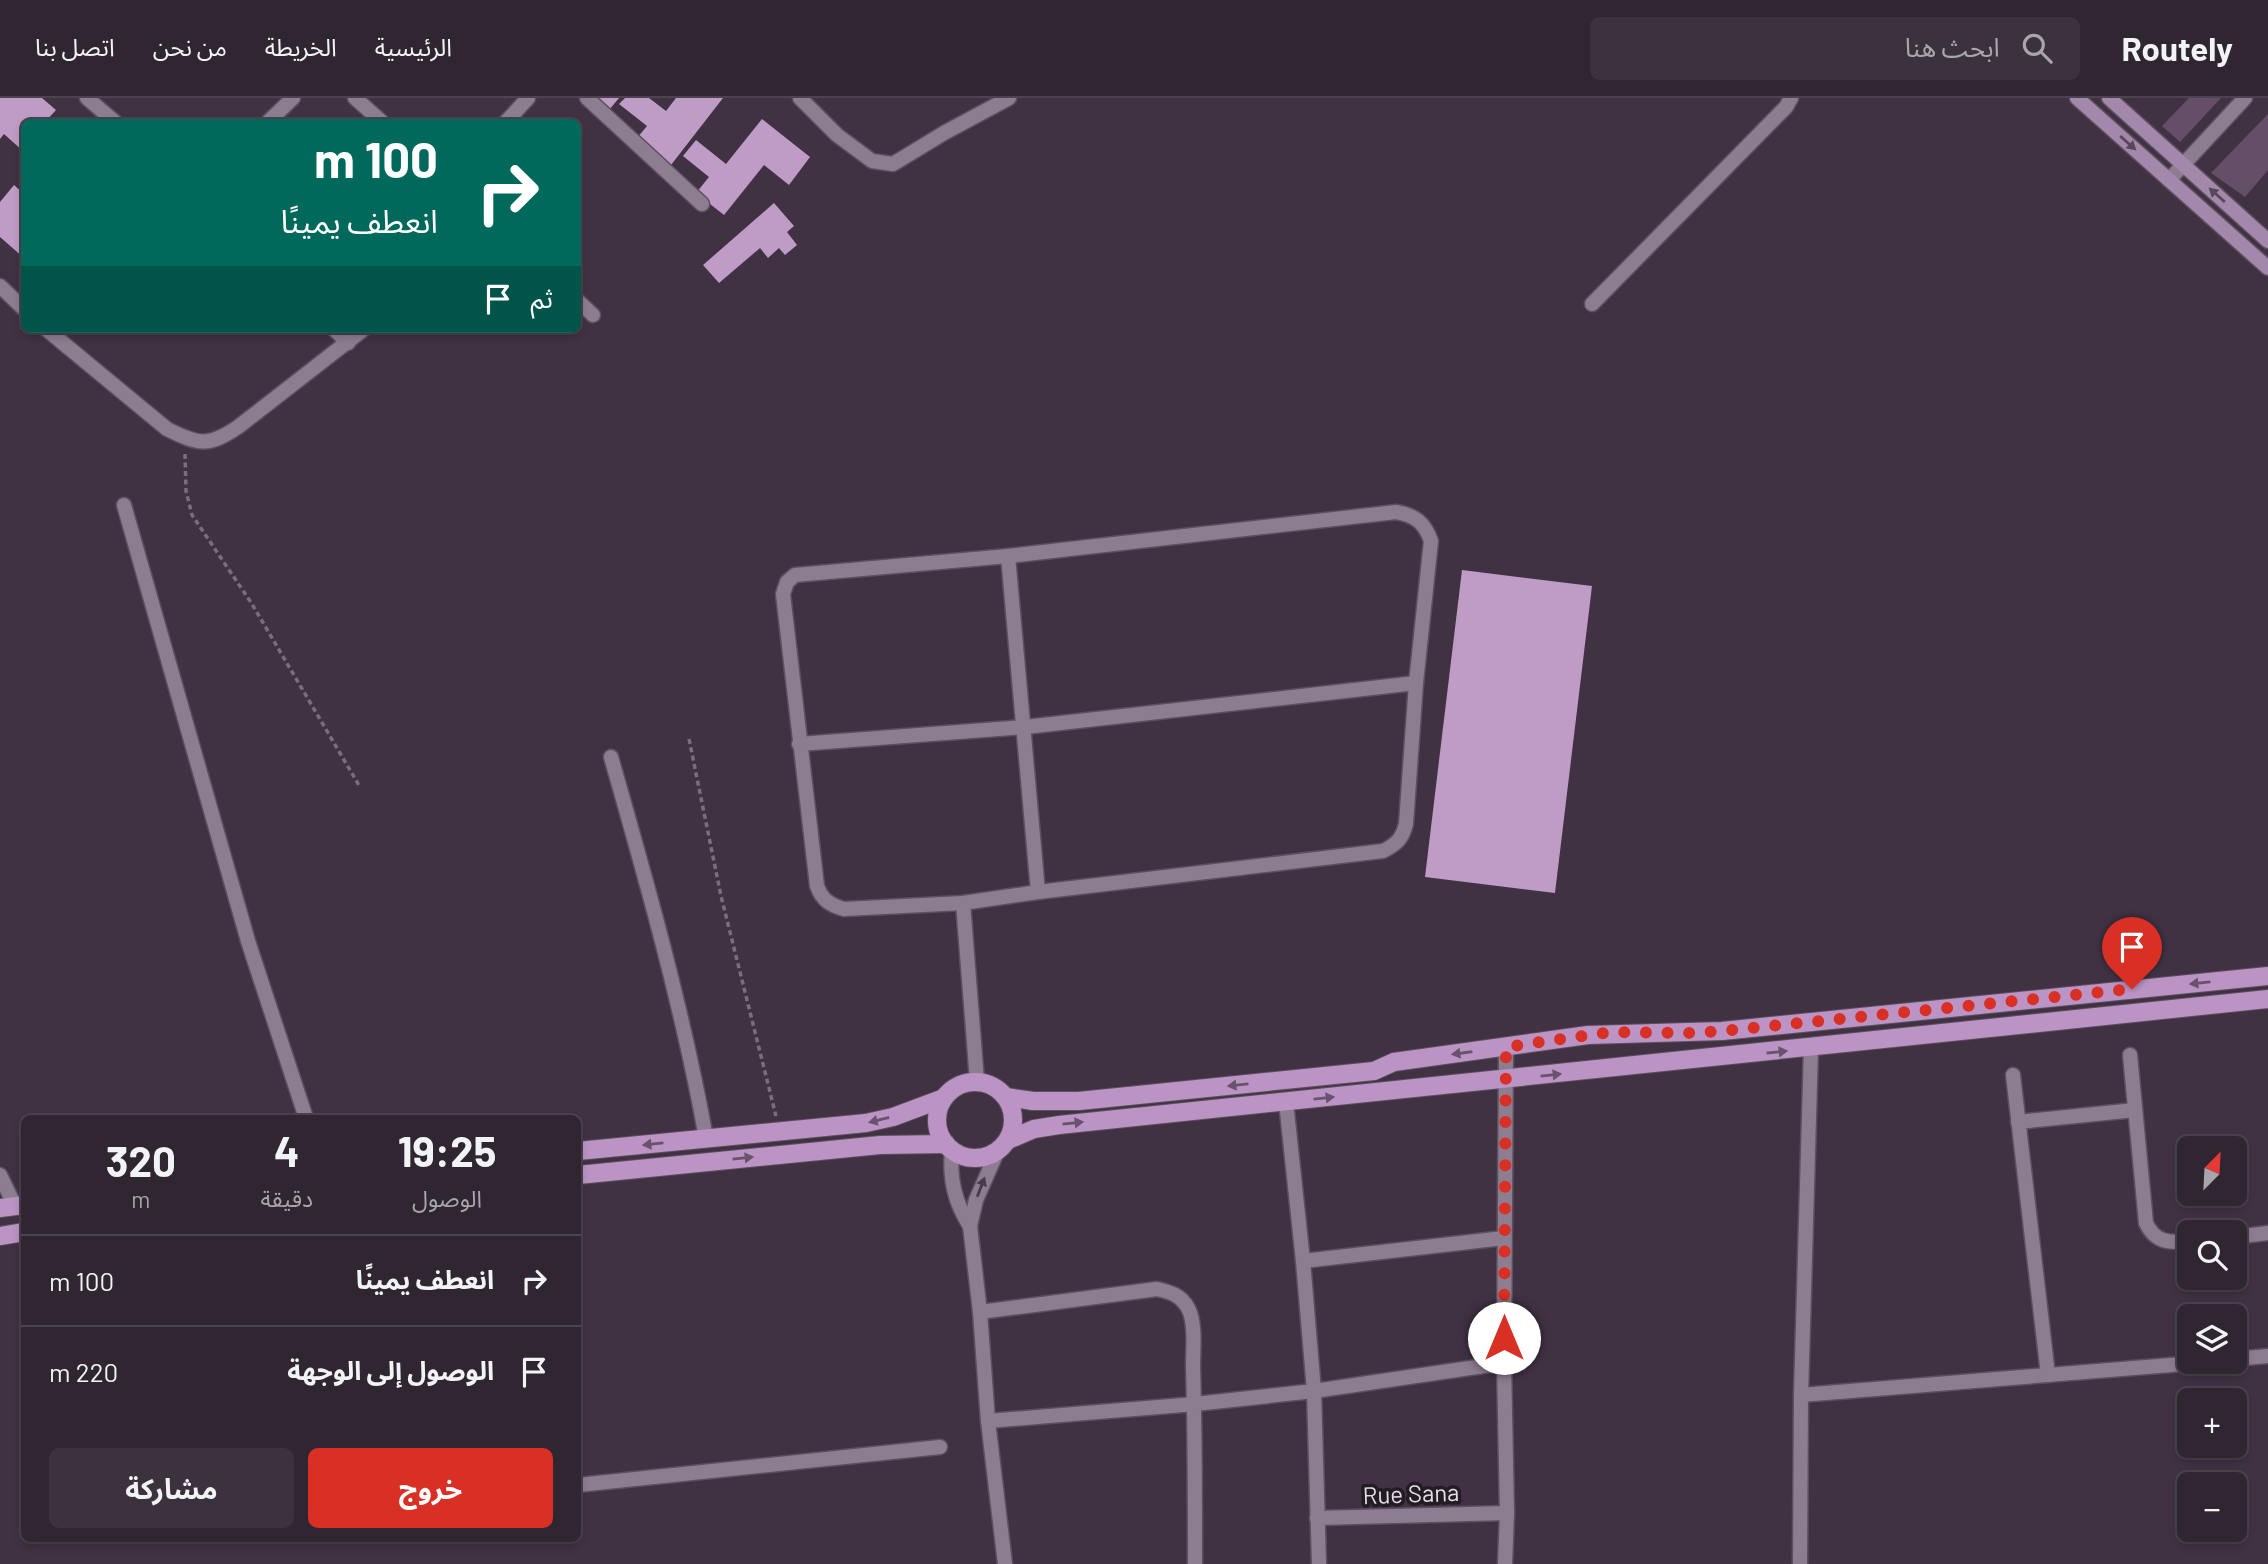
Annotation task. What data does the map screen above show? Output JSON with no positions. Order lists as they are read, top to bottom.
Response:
{
  "streets": {
    "street": ["Rue Sana"]
  },
  "north": "top right",
  "page": {
    "header": "Routely",
    "search": "ابحث هنا",
    "nav": [
      "الرئيسية",
      "الخريطة",
      "من نحن",
      "اتصل بنا"
    ],
    "turn": ["100 m", "انعطف يمينًا"],
    "then": "ثم",
    "eta": [
      "19:25",
      "الوصول",
      "4",
      "دقيقة",
      "320",
      "m"
    ],
    "map_buttons": ["+", "−"],
    "list": [
      {
        "name": "انعطف يمينًا",
        "value": "100 m"
      },
      {
        "name": "الوصول إلى الوجهة",
        "value": "220 m"
      }
    ],
    "buttons": ["خروج", "مشاركة"]
  }
}
